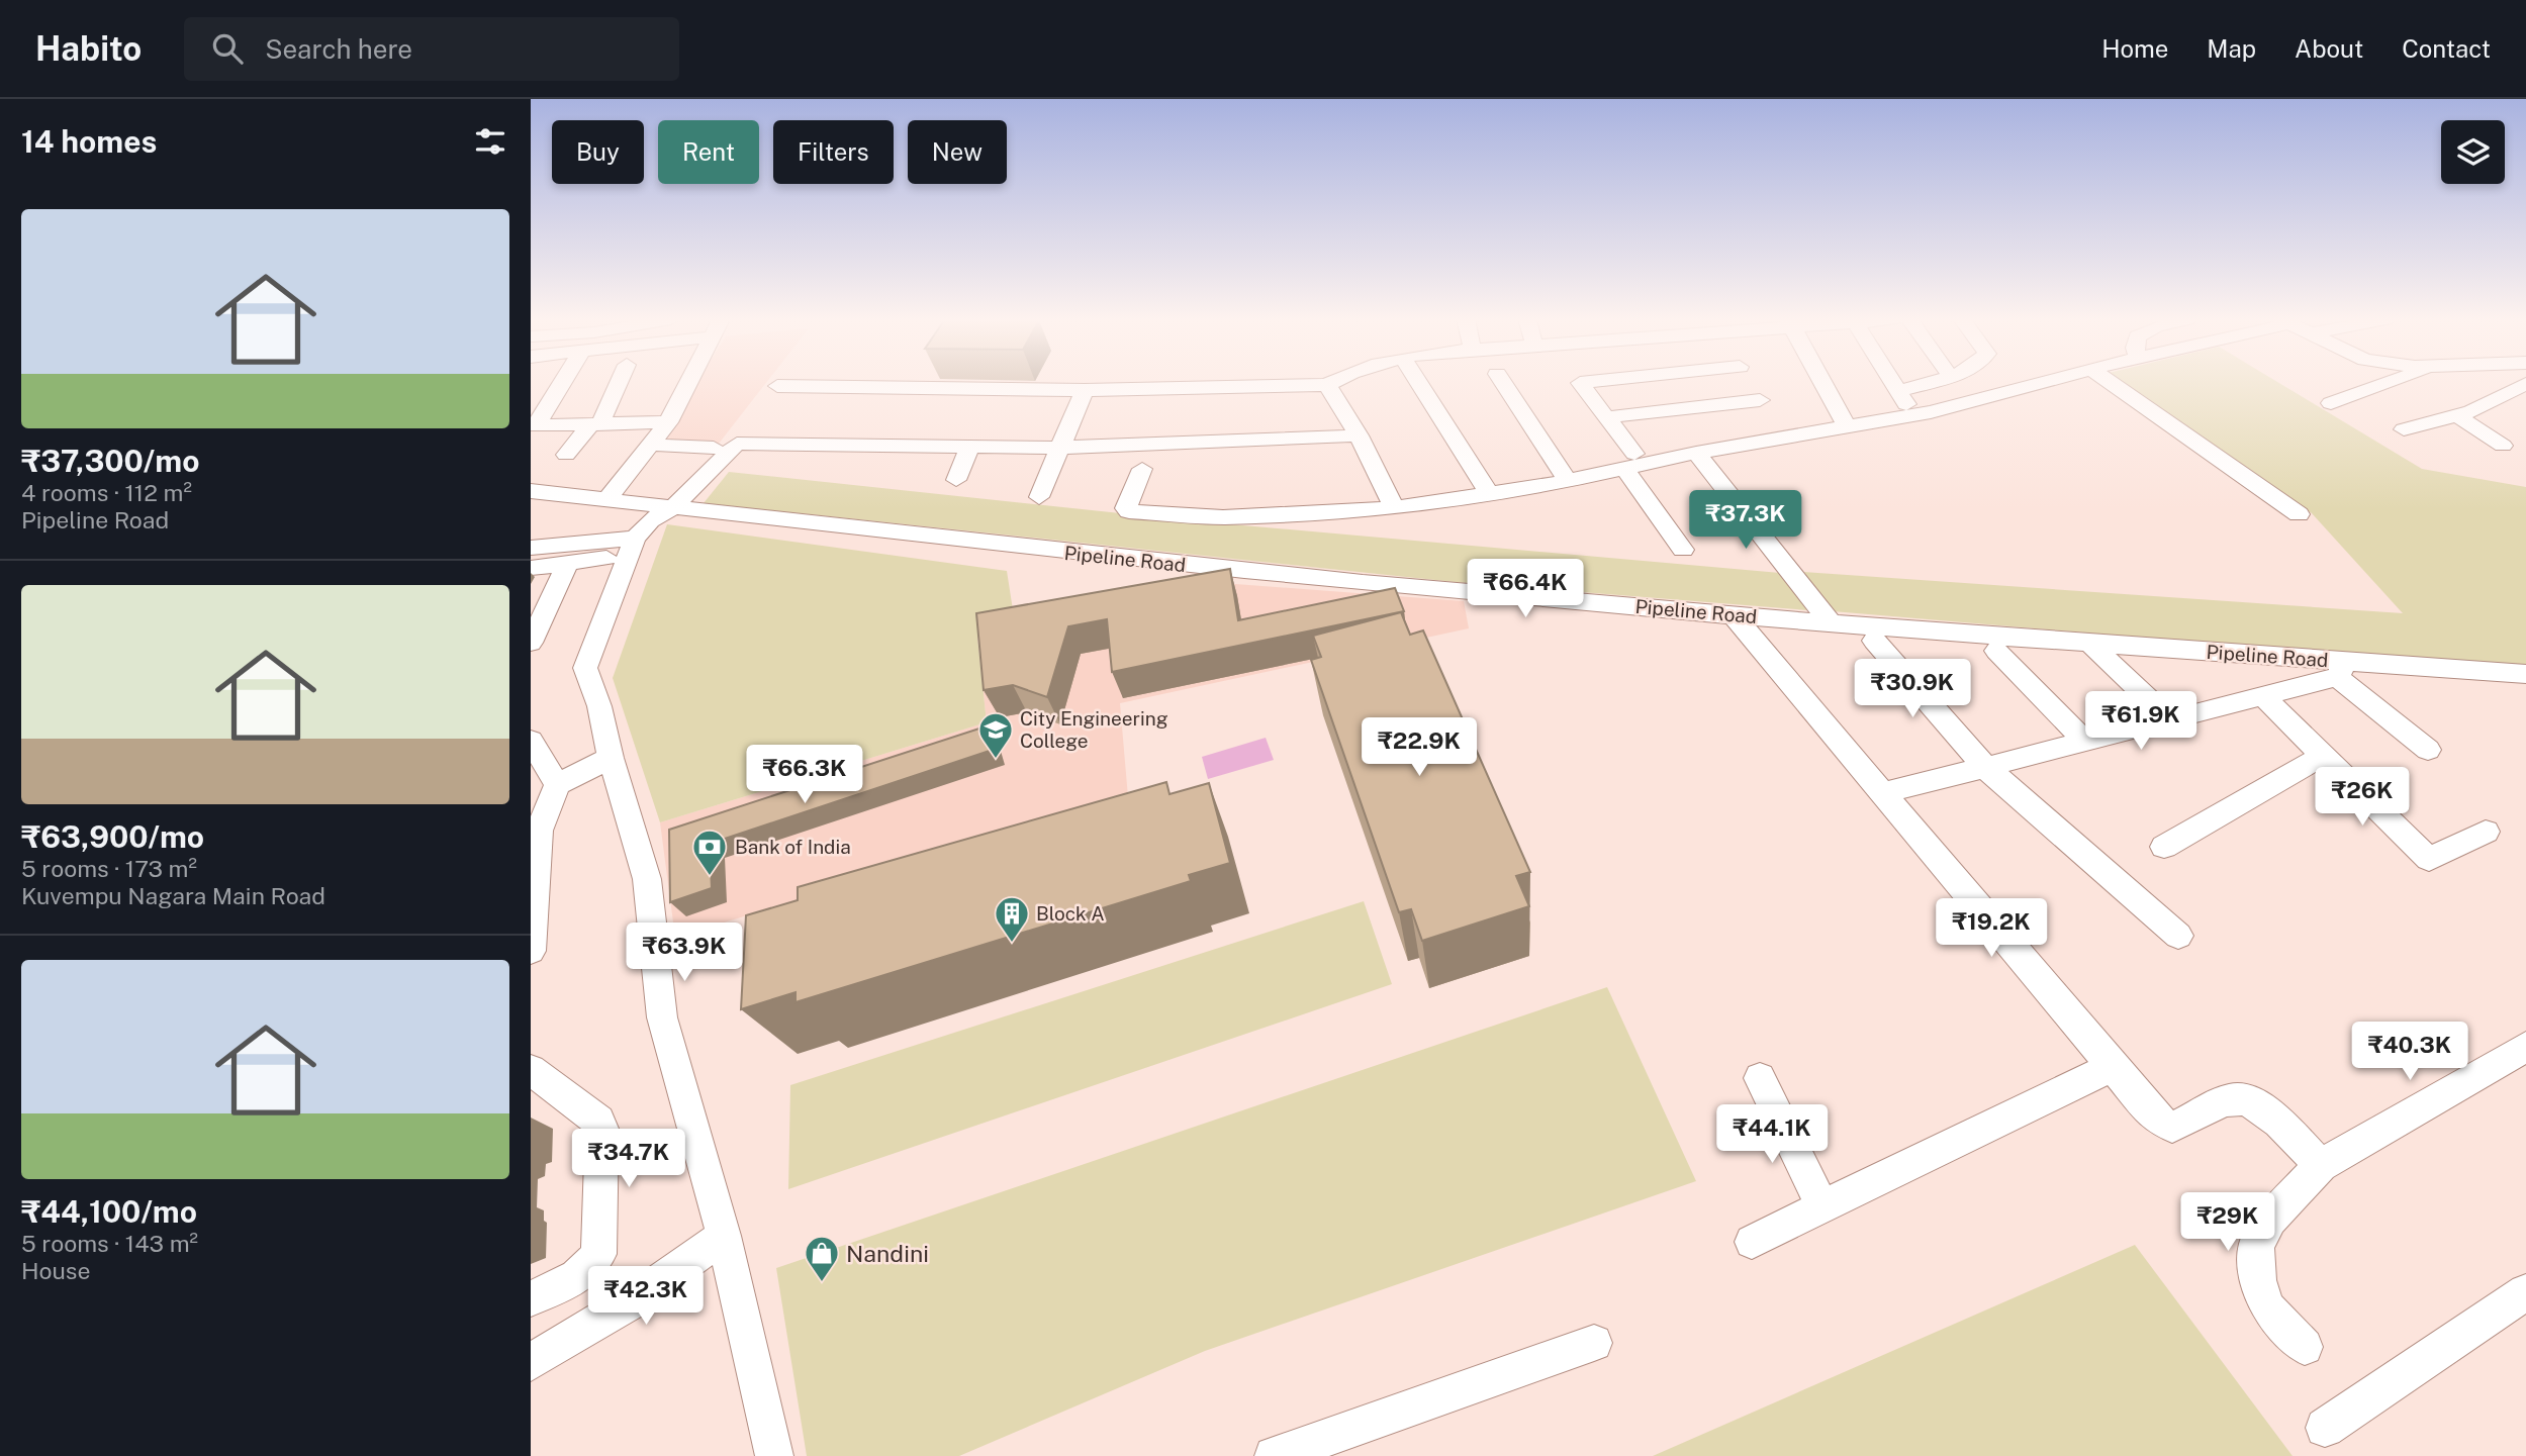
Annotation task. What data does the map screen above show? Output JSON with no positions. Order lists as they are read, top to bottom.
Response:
{
  "streets": {
    "street": ["Pipeline Road"]
  },
  "places": {
    "school or university": ["City Engineering College"],
    "bank": ["Bank of India"],
    "building": ["Block A"],
    "shop": ["Nandini"]
  },
  "page": {
    "header": "Habito",
    "search": "Search here",
    "nav": [
      "Home",
      "Map",
      "About",
      "Contact"
    ],
    "heading": "14 homes",
    "chip": [
      "Buy",
      "Rent",
      "Filters",
      "New"
    ],
    "list": [
      {
        "name": "₹37,300/mo",
        "note": "4 rooms · 112 m² · Pipeline Road"
      },
      {
        "name": "₹63,900/mo",
        "note": "5 rooms · 173 m² · Kuvempu Nagara Main Road"
      },
      {
        "name": "₹44,100/mo",
        "note": "5 rooms · 143 m² · House"
      }
    ],
    "price": [
      "₹37.3K",
      "₹66.4K",
      "₹30.9K",
      "₹61.9K",
      "₹22.9K",
      "₹66.3K",
      "₹26K",
      "₹19.2K",
      "₹63.9K",
      "₹40.3K",
      "₹44.1K",
      "₹34.7K",
      "₹29K",
      "₹42.3K"
    ]
  }
}
